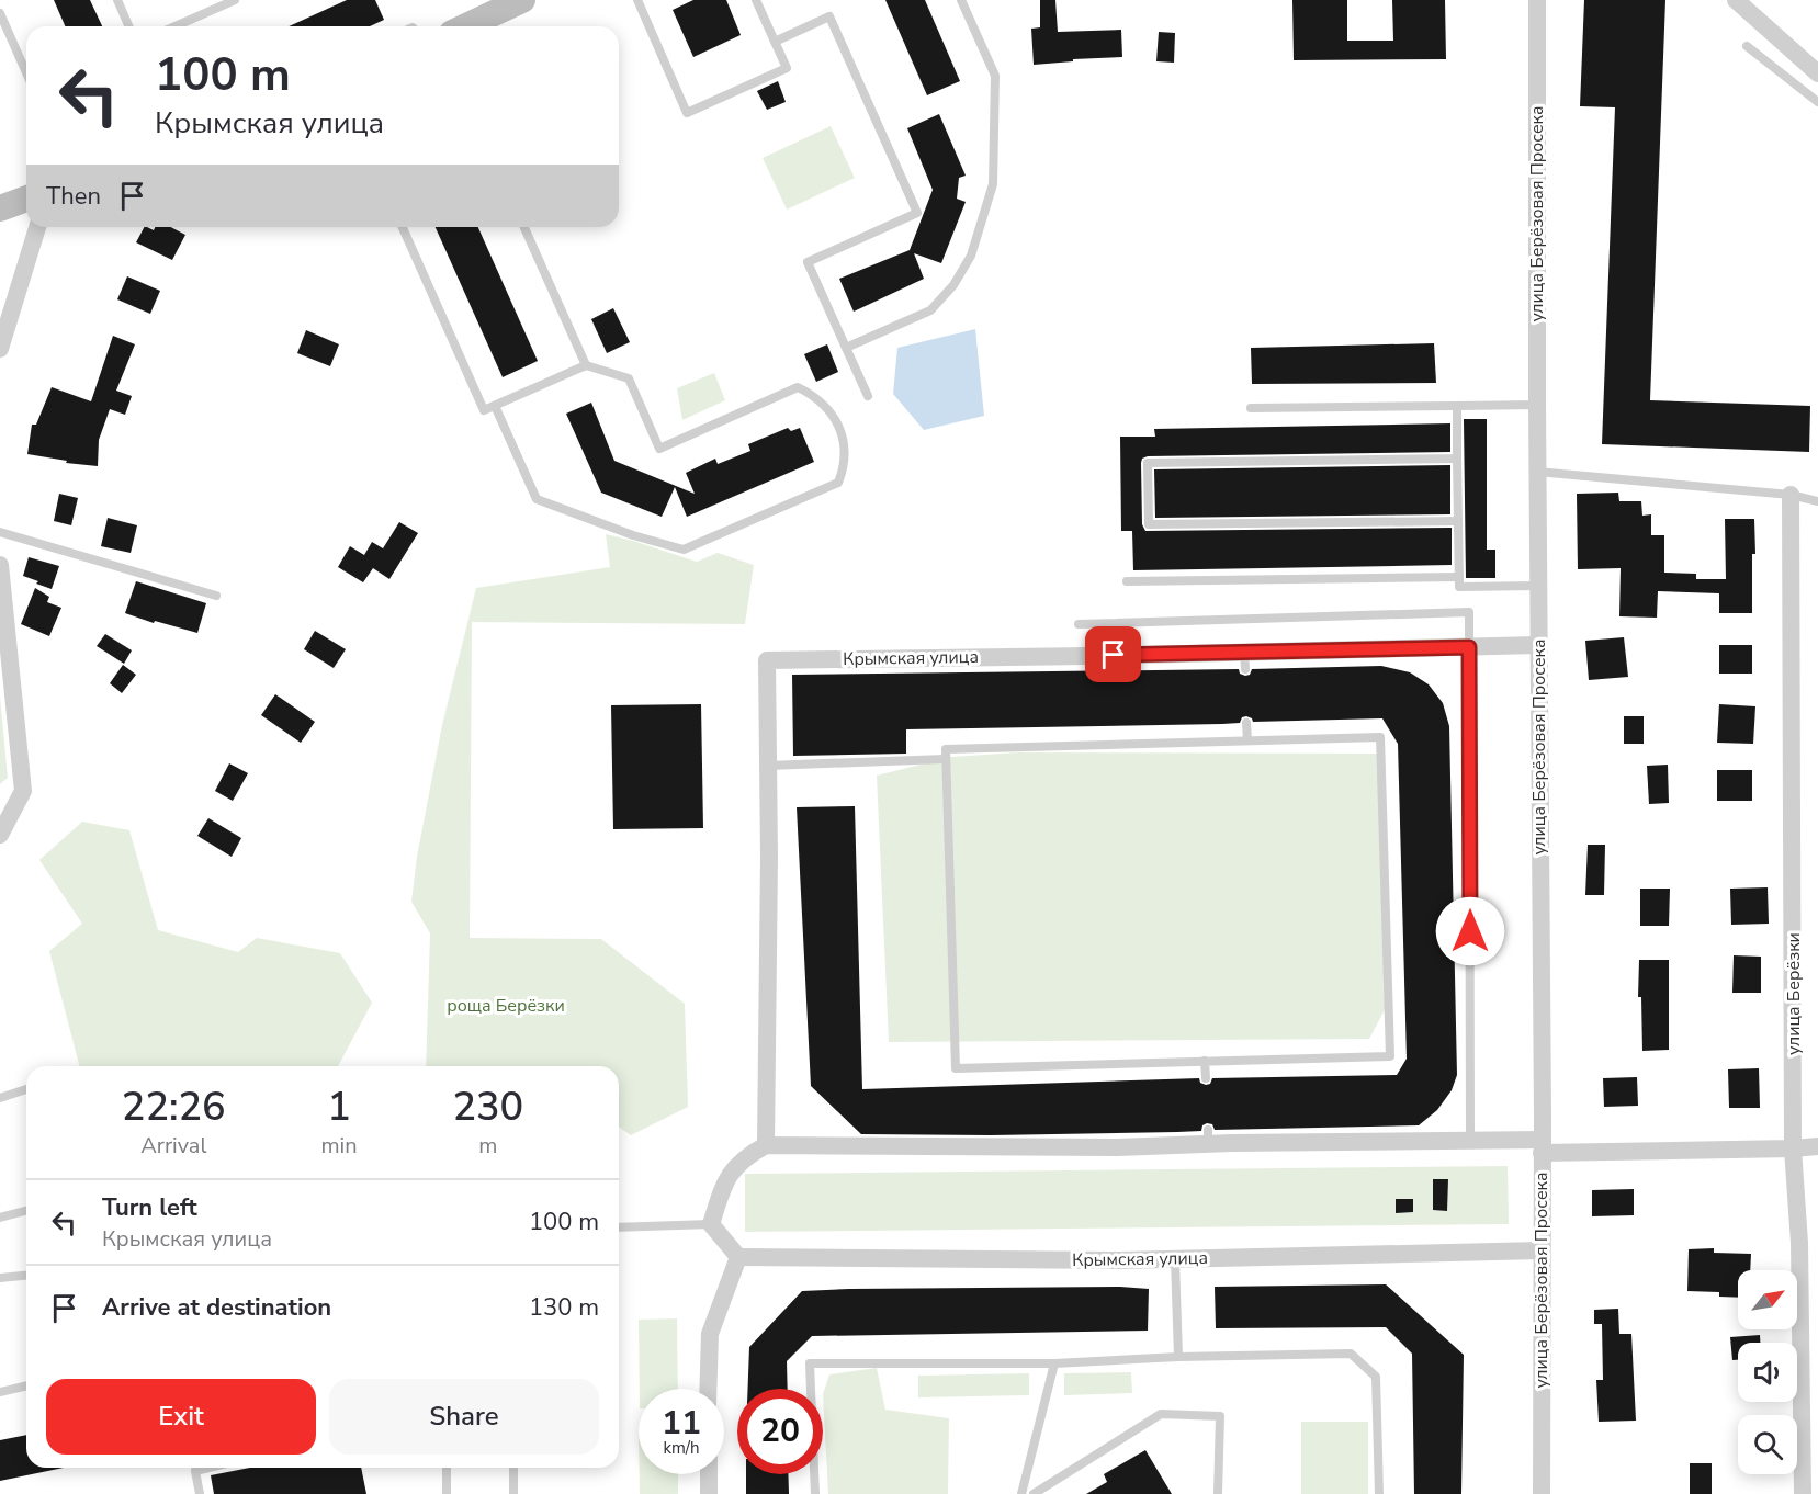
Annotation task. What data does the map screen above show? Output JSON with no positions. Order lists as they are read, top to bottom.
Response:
{
  "streets": {
    "street": ["улица Берёзовая Просека", "Крымская улица", "улица Берёзки"]
  },
  "crossings": [
    ["улица Берёзовая Просека", "Крымская улица"]
  ],
  "parks": ["роща Берёзки"],
  "north": "top right",
  "page": {
    "turn": ["100 m", "Крымская улица"],
    "then": "Then",
    "eta": [
      "22:26",
      "Arrival",
      "1",
      "min",
      "230",
      "m"
    ],
    "list": [
      {
        "name": "Turn left",
        "note": "Крымская улица",
        "value": "100 m"
      },
      {
        "name": "Arrive at destination",
        "value": "130 m"
      }
    ],
    "buttons": ["Exit", "Share"],
    "speed": "11 km/h",
    "limit": "20"
  }
}
